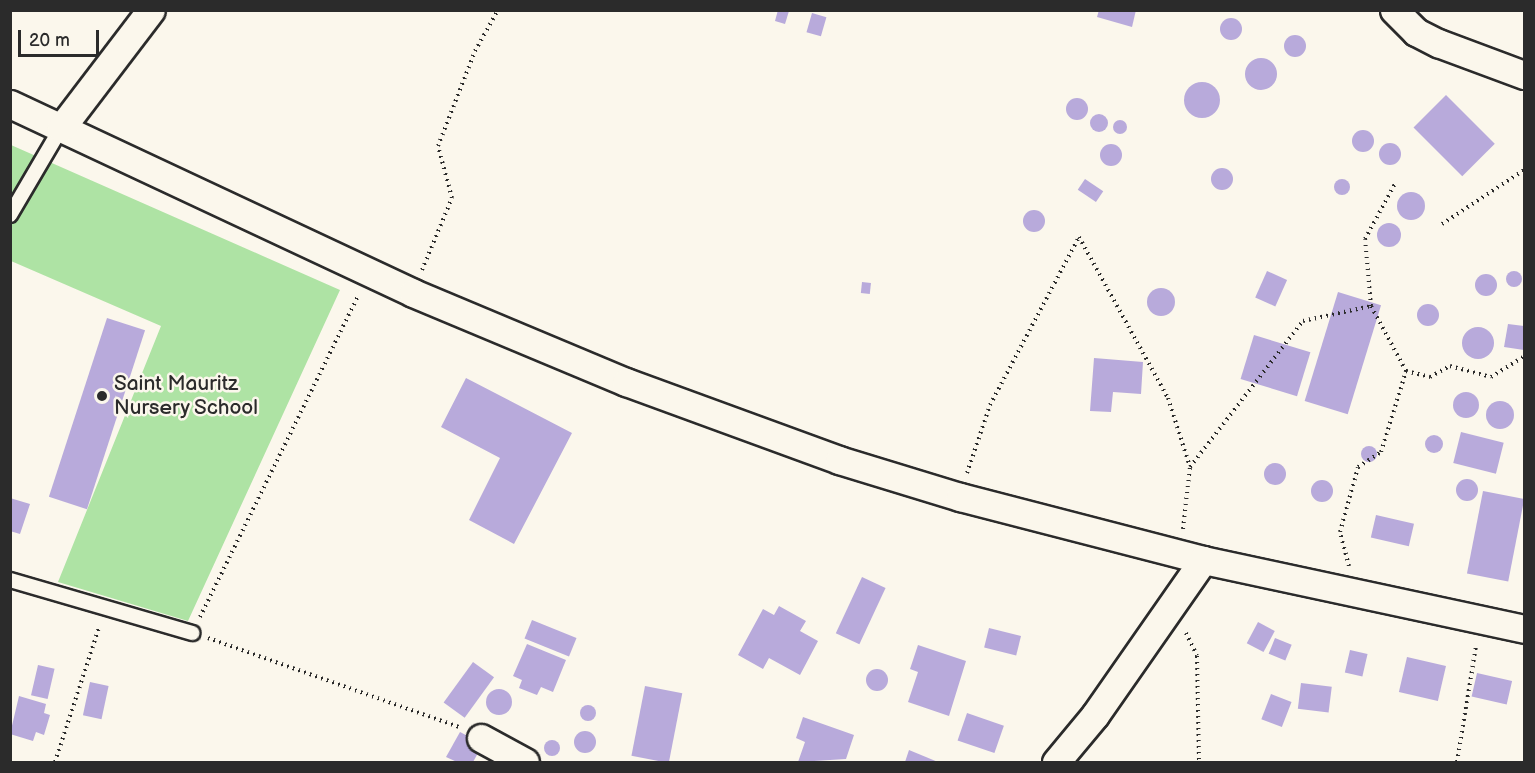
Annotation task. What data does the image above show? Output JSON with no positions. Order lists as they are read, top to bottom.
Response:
{
  "places": ["Saint Mauritz Nursery School"],
  "scale_bar": "20 m"
}
